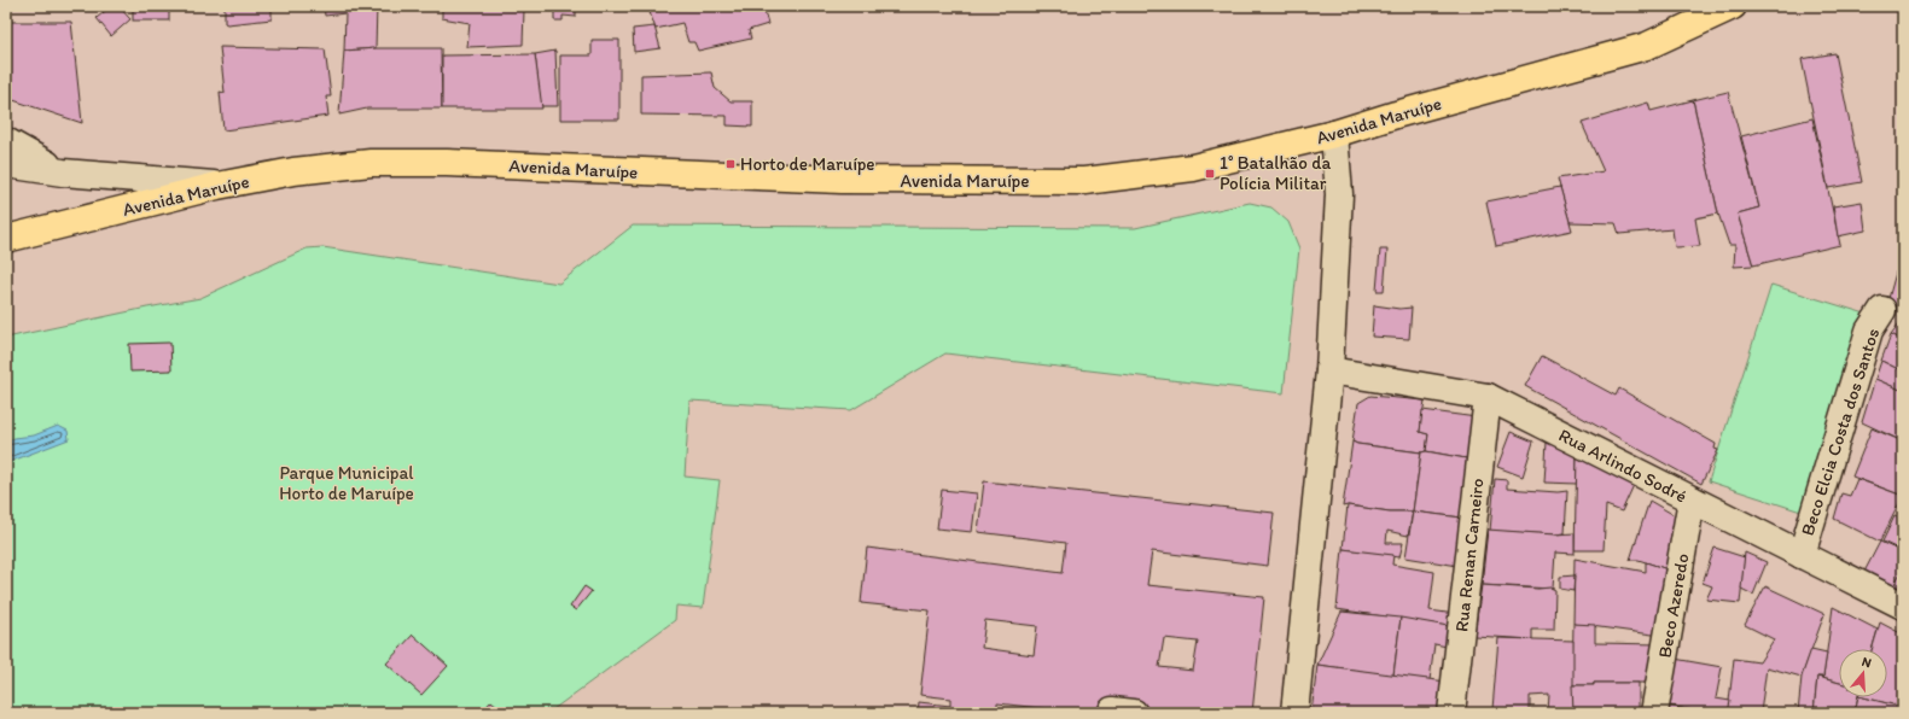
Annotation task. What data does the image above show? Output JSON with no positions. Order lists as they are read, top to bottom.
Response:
{
  "streets": {
    "main road": ["Avenida Maruípe"],
    "street": [
      "Beco Elcia Costa dos Santos",
      "Rua Arlindo Sodré",
      "Rua Renan Carneiro",
      "Beco Azeredo"
    ]
  },
  "crossings": [
    ["Beco Elcia Costa dos Santos", "Rua Arlindo Sodré"],
    ["Rua Arlindo Sodré", "Rua Renan Carneiro"],
    ["Rua Arlindo Sodré", "Beco Azeredo"]
  ],
  "parks": ["Parque Municipal Horto de Maruípe"],
  "places": {
    "transit": ["Horto de Maruípe", "1° Batalhão da Polícia Militar"]
  },
  "north": "top"
}
